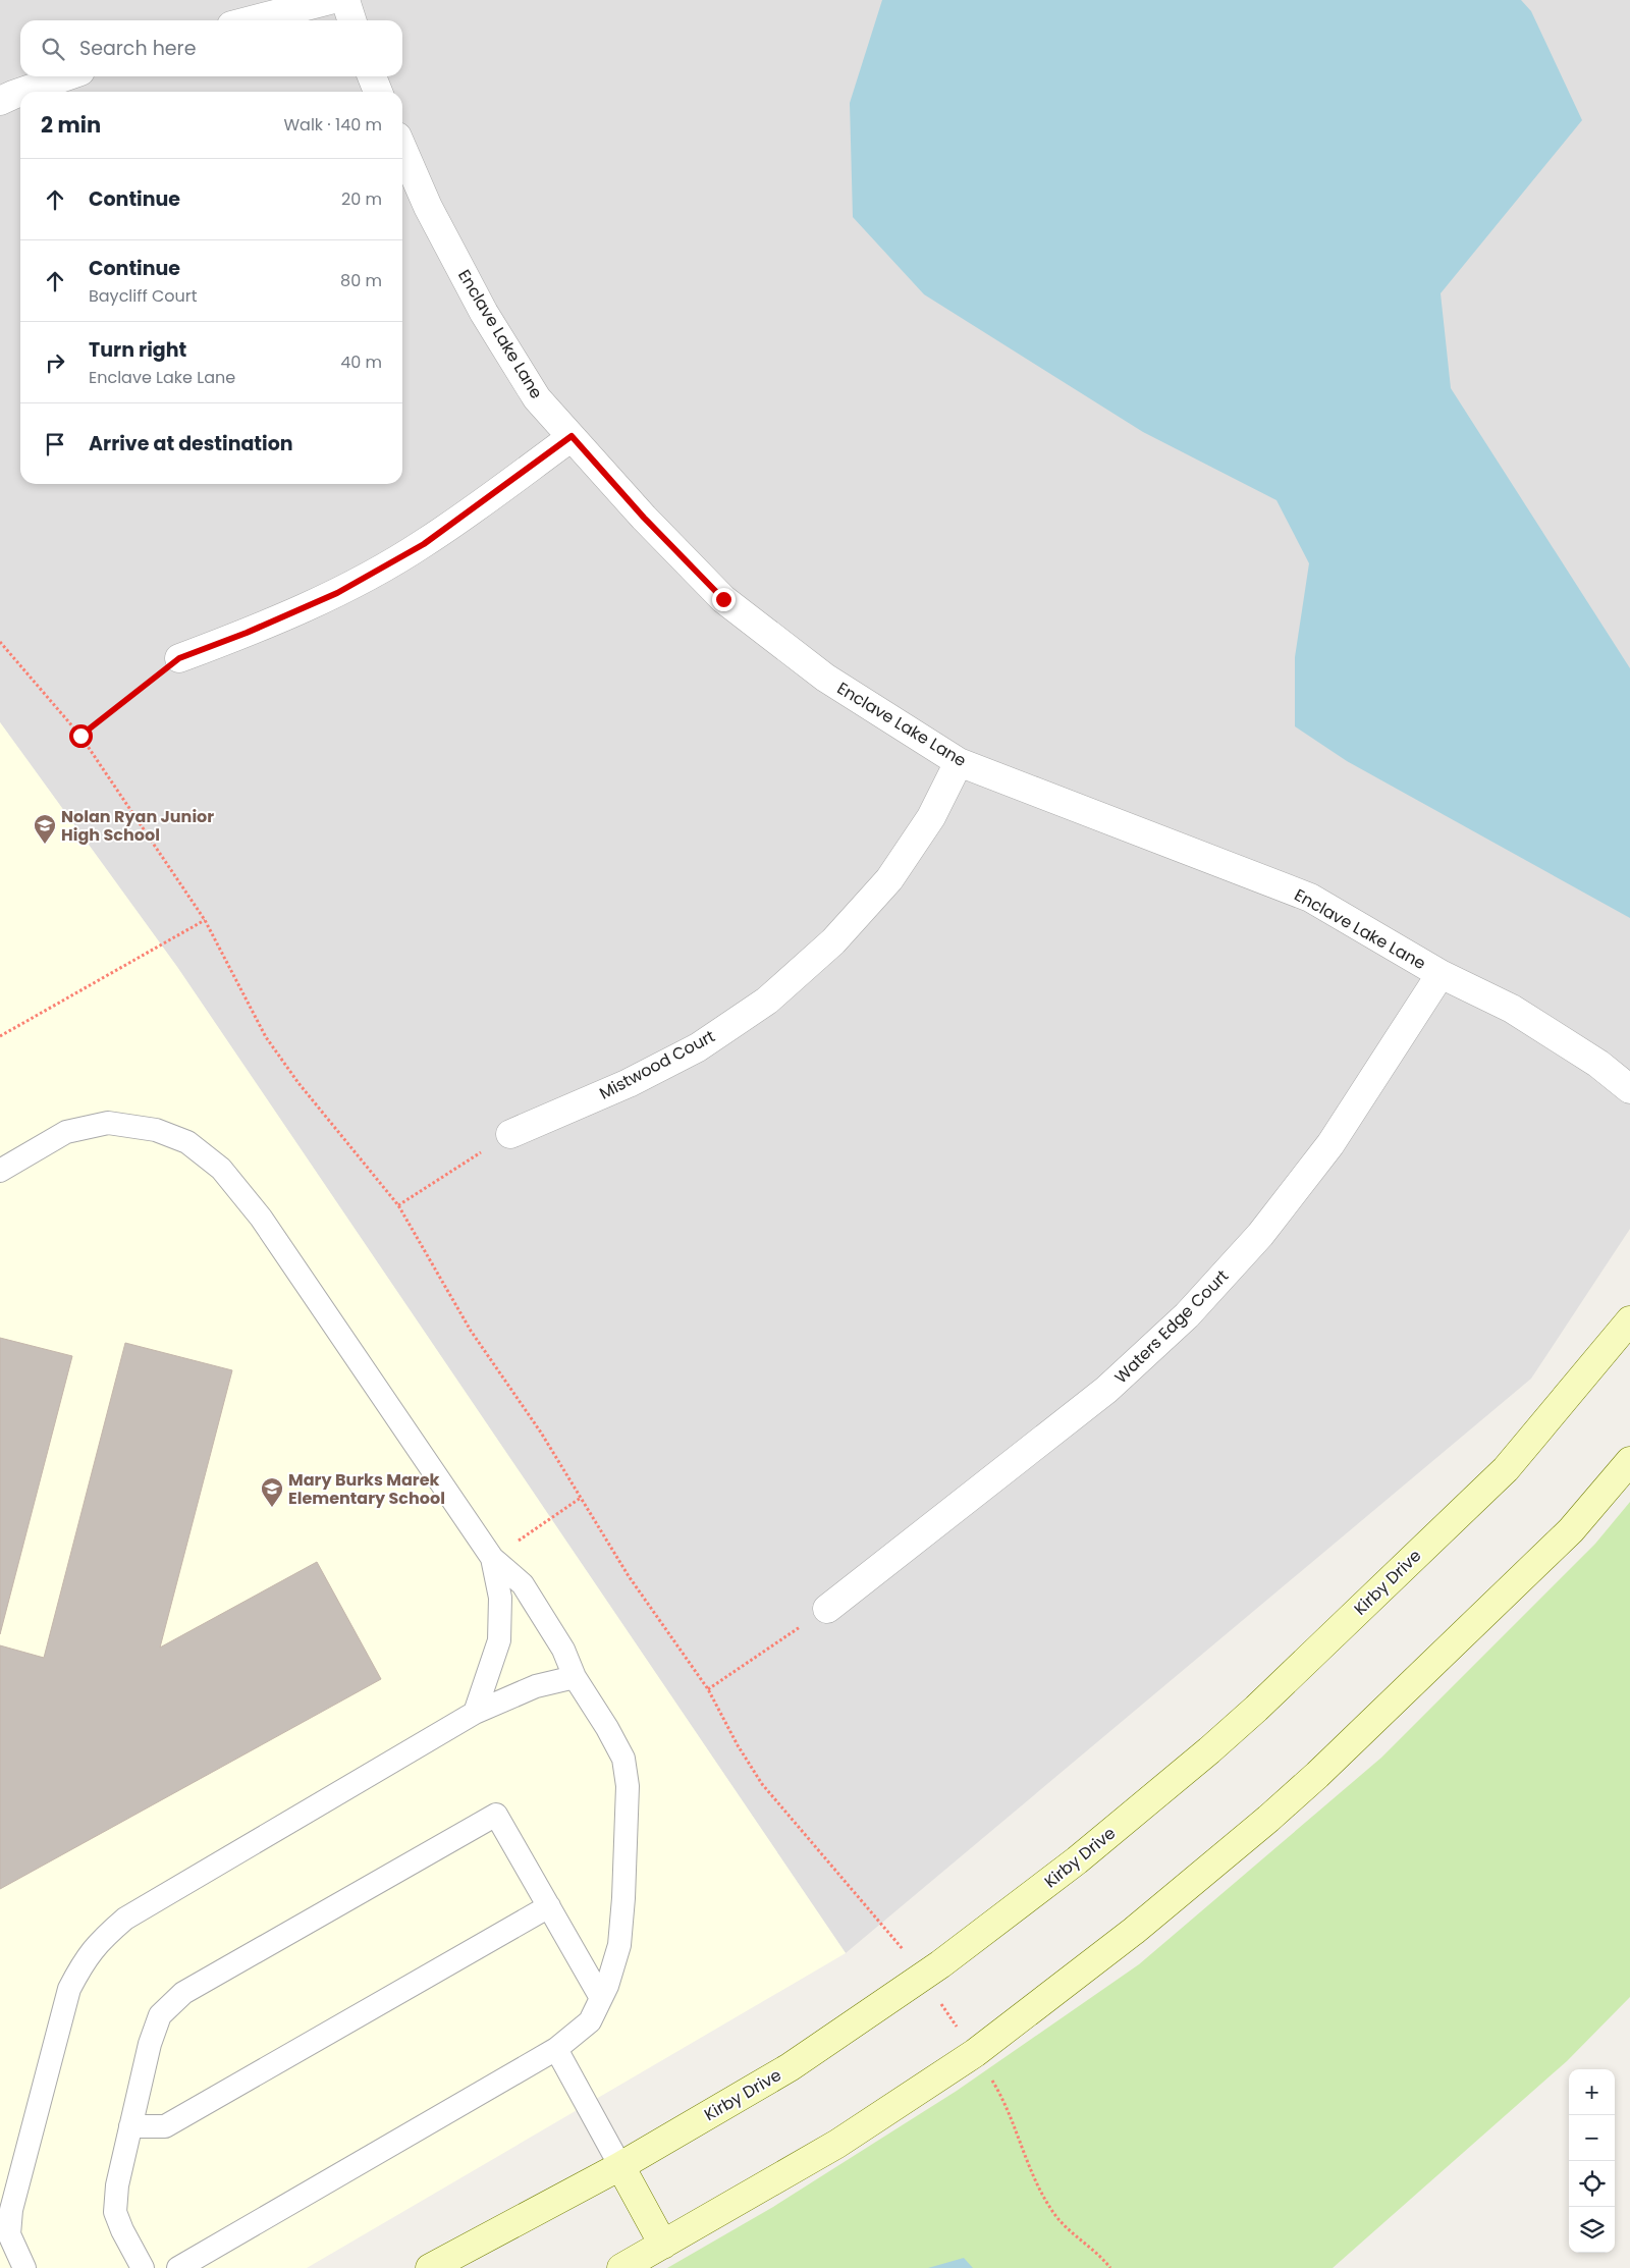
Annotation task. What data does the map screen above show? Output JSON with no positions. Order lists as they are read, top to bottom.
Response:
{
  "streets": {
    "main road": ["Kirby Drive"],
    "street": ["Enclave Lake Lane", "Mistwood Court", "Waters Edge Court"]
  },
  "crossings": [
    ["Enclave Lake Lane", "Mistwood Court"],
    ["Enclave Lake Lane", "Waters Edge Court"]
  ],
  "places": {
    "school or university": ["Nolan Ryan Junior High School", "Mary Burks Marek Elementary School"]
  },
  "page": {
    "search": "Search here",
    "heading": ["2 min", "Walk · 140 m"],
    "list": [
      ["Continue", "20 m"],
      ["Continue", "Baycliff Court", "80 m"],
      ["Turn right", "Enclave Lake Lane", "40 m"],
      "Arrive at destination"
    ],
    "map_buttons": ["+", "−"]
  }
}
